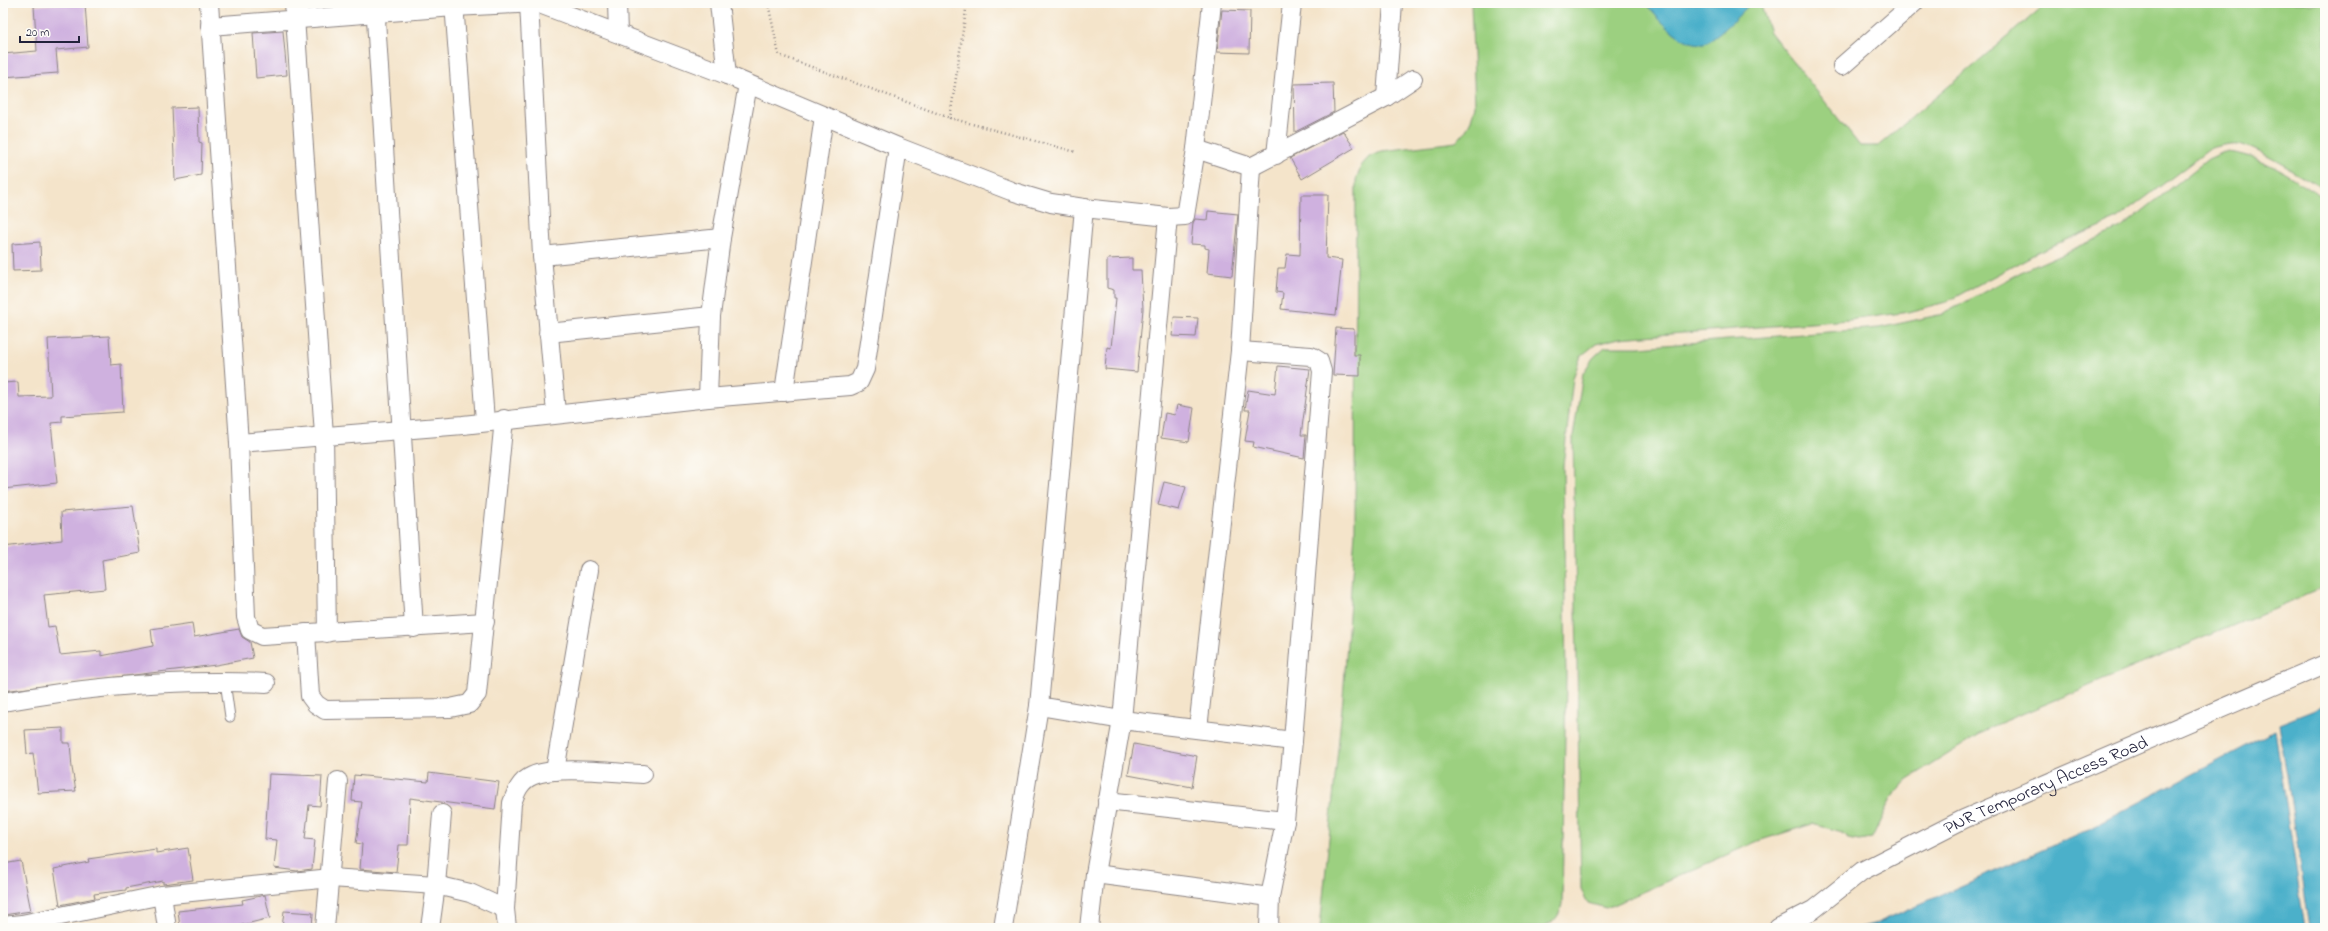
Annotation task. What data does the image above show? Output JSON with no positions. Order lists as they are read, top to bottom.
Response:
{
  "streets": {
    "street": ["PNR Temporary Access Road"]
  },
  "scale_bar": "20 m"
}
